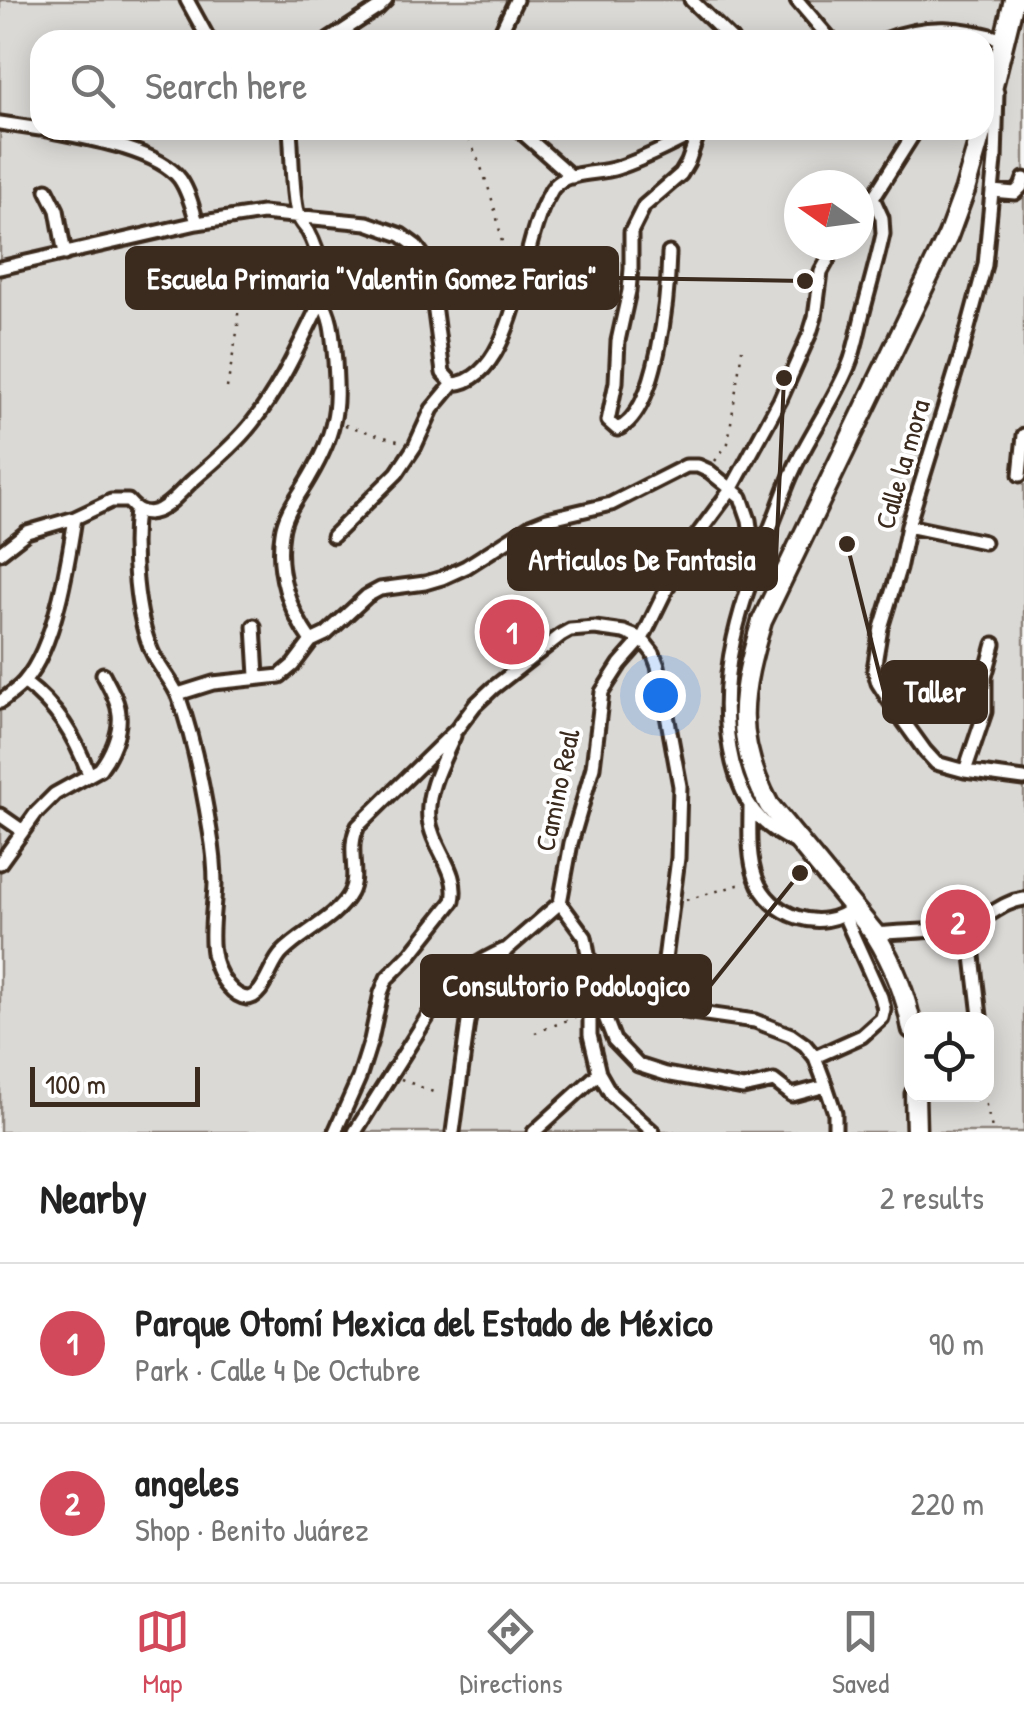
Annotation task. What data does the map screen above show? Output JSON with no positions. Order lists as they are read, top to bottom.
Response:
{
  "streets": {
    "street": ["Calle la mora", "Camino Real"]
  },
  "places": [
    "Escuela Primaria \"Valentin Gomez Farias\"",
    "Articulos De Fantasia",
    "Taller",
    "Consultorio Podologico"
  ],
  "scale_bar": "100 m",
  "north": "left",
  "page": {
    "search": "Search here",
    "pins": ["1", "2"],
    "scale": "100 m",
    "heading": ["Nearby", "2 results"],
    "list": [
      {
        "mark": "1",
        "name": "Parque Otomí Mexica del Estado de México",
        "note": "Park · Calle 4 De Octubre",
        "value": "90 m"
      },
      {
        "mark": "2",
        "name": "angeles",
        "note": "Shop · Benito Juárez",
        "value": "220 m"
      }
    ],
    "nav": ["Map", "Directions", "Saved"]
  }
}
